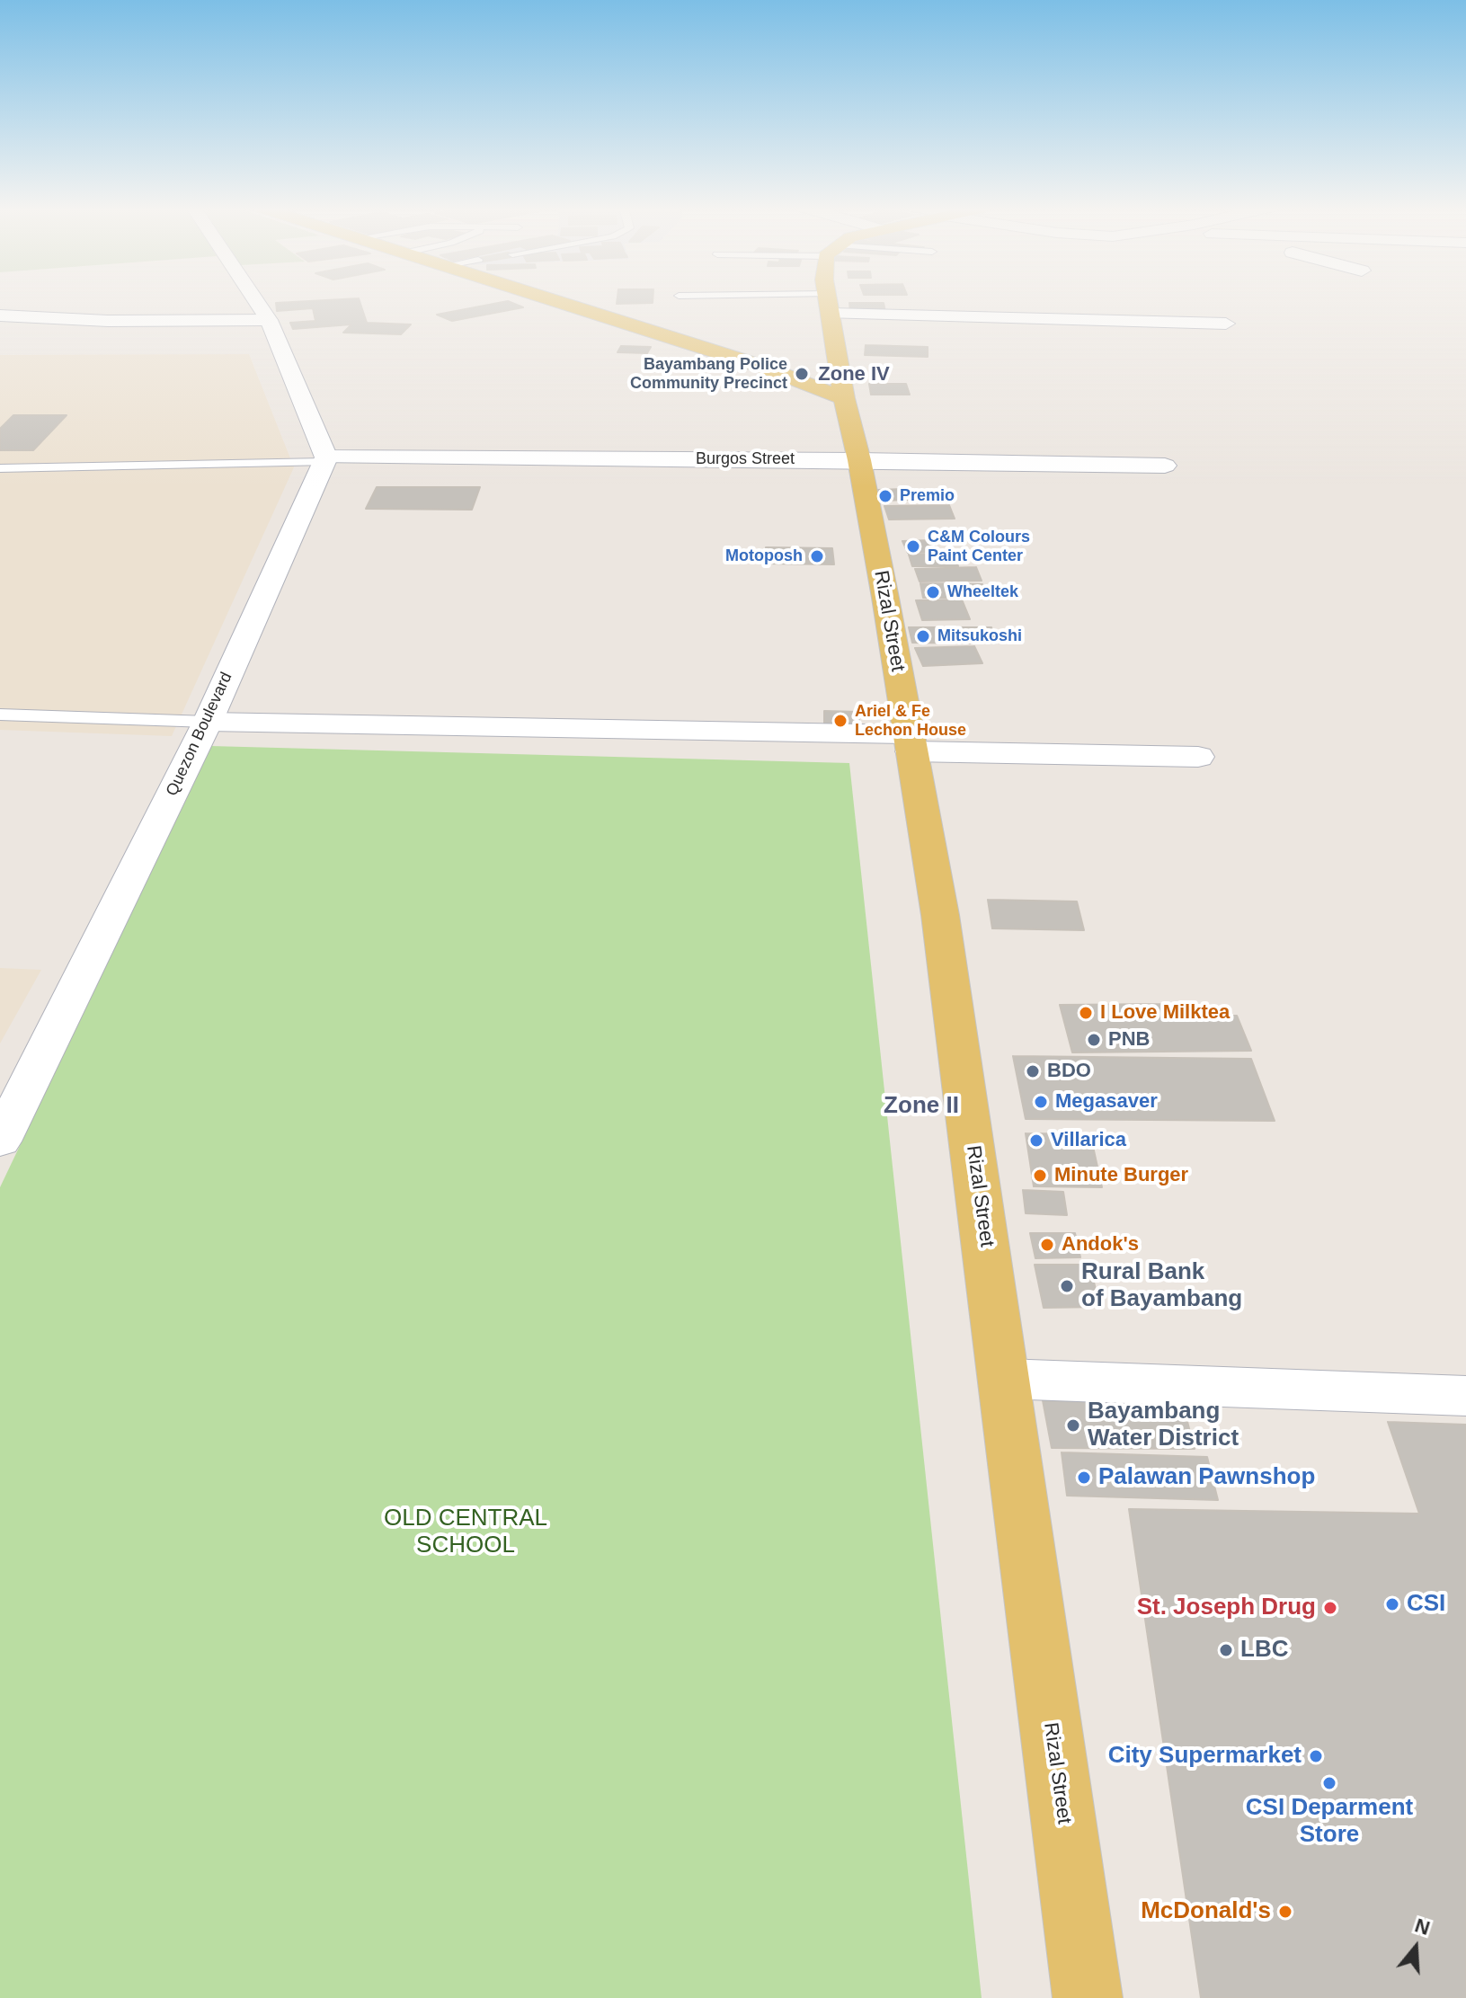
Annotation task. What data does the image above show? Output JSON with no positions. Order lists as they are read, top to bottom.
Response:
{
  "streets": {
    "main road": ["Rizal Street"],
    "street": ["Burgos Street", "Quezon Boulevard"]
  },
  "crossings": [
    ["Burgos Street", "Rizal Street"],
    ["Burgos Street", "Quezon Boulevard"]
  ],
  "districts": ["Zone IV", "Zone II"],
  "parks": ["OLD CENTRAL SCHOOL"],
  "places": [
    "Bayambang Police Community Precinct",
    "Premio",
    "C&M Colours Paint Center",
    "Motoposh",
    "Wheeltek",
    "Mitsukoshi",
    "Ariel & Fe Lechon House",
    "I Love Milktea",
    "PNB",
    "BDO",
    "Megasaver",
    "Villarica",
    "Minute Burger",
    "Andok's",
    "Rural Bank of Bayambang",
    "Bayambang Water District",
    "Palawan Pawnshop",
    "CSI",
    "St. Joseph Drug",
    "LBC",
    "City Supermarket",
    "CSI Deparment Store",
    "McDonald's"
  ],
  "north": "top"
}
